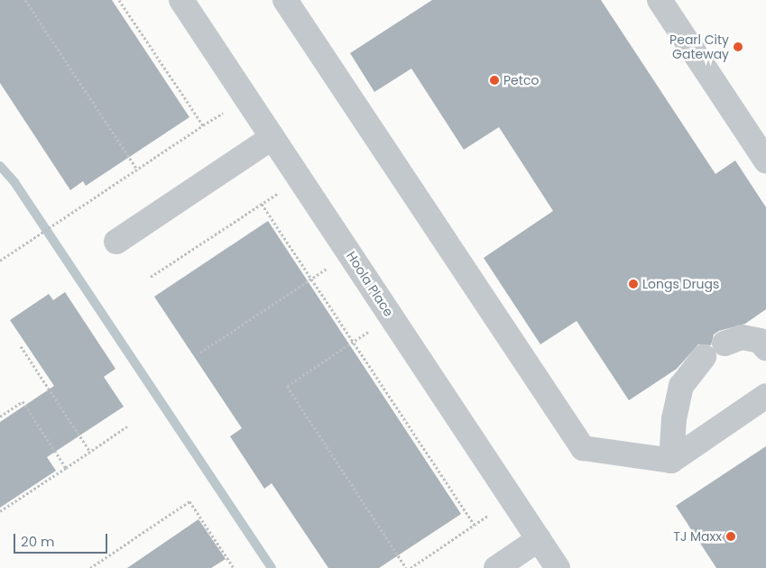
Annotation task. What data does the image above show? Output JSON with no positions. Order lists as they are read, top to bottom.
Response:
{
  "streets": {
    "street": ["Hoola Place"]
  },
  "places": [
    "Pearl City Gateway",
    "Petco",
    "Longs Drugs",
    "TJ Maxx"
  ],
  "scale_bar": "20 m"
}
